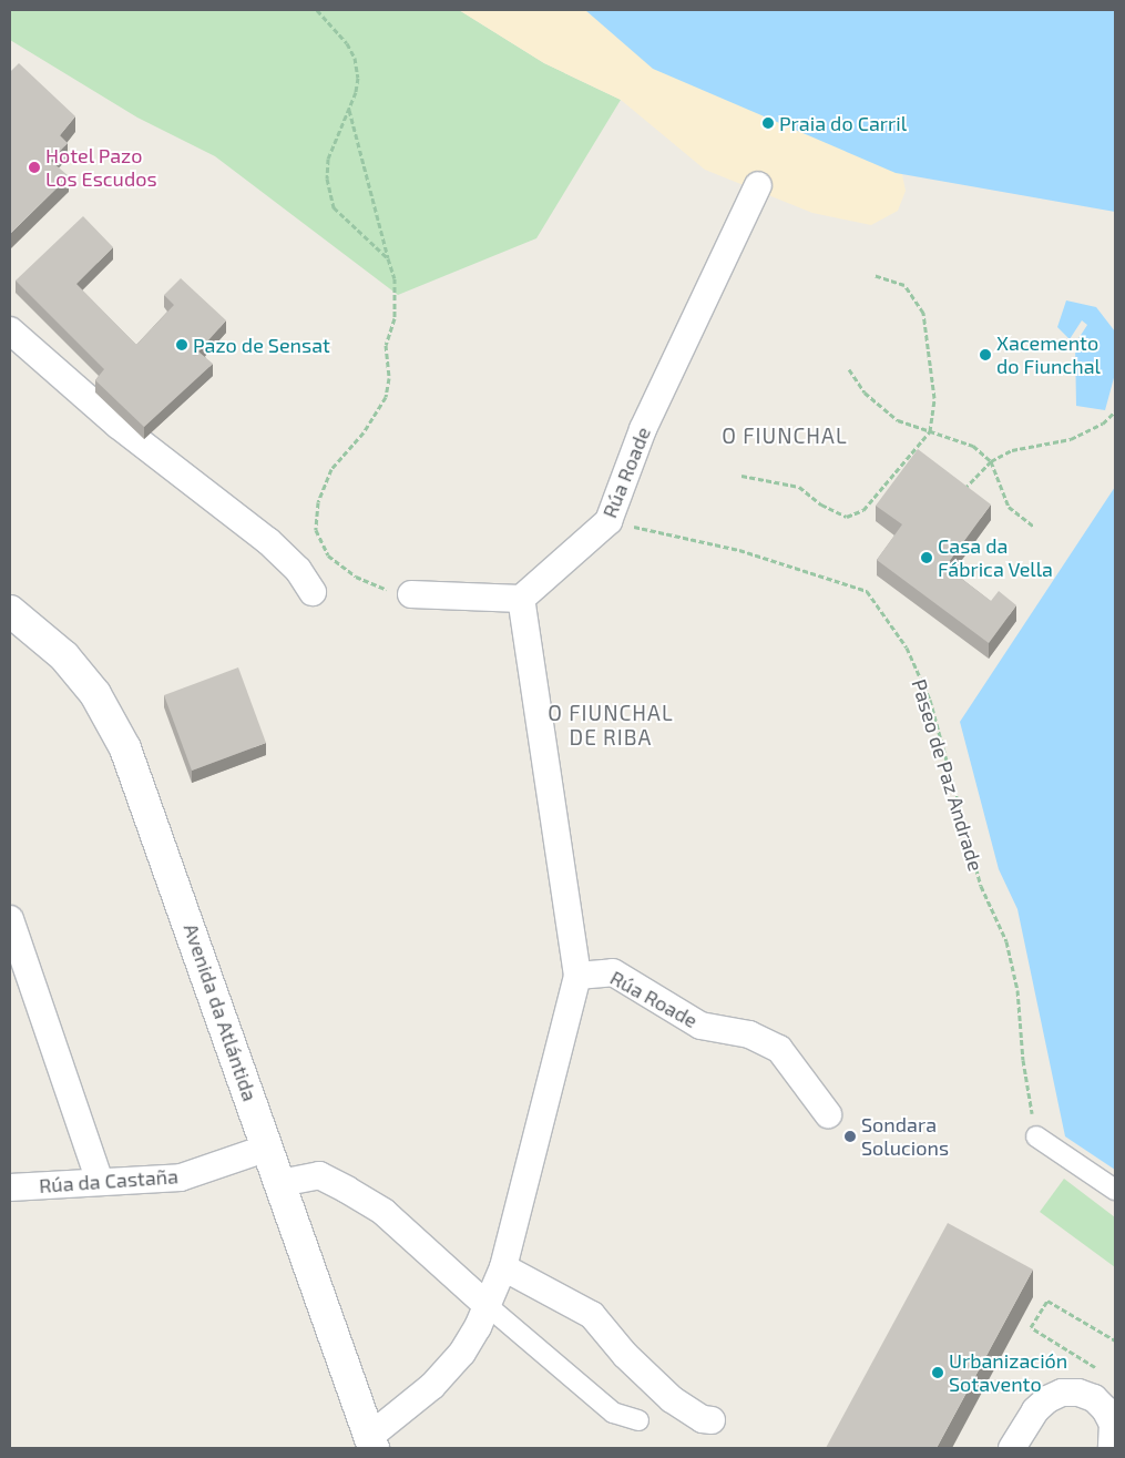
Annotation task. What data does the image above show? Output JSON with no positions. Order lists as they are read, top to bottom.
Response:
{
  "streets": {
    "street": ["Rúa Roade", "Avenida da Atlántida", "Rúa da Castaña"],
    "path": ["Paseo de Paz Andrade"]
  },
  "crossings": [
    ["Rúa Roade", "Paseo de Paz Andrade"],
    ["Avenida da Atlántida", "Rúa da Castaña"]
  ],
  "districts": ["O FIUNCHAL", "O FIUNCHAL DE RIBA"],
  "places": [
    "Praia do Carril",
    "Hotel Pazo Los Escudos",
    "Pazo de Sensat",
    "Xacemento do Fiunchal",
    "Casa da Fábrica Vella",
    "Sondara Solucions",
    "Urbanización Sotavento"
  ]
}
